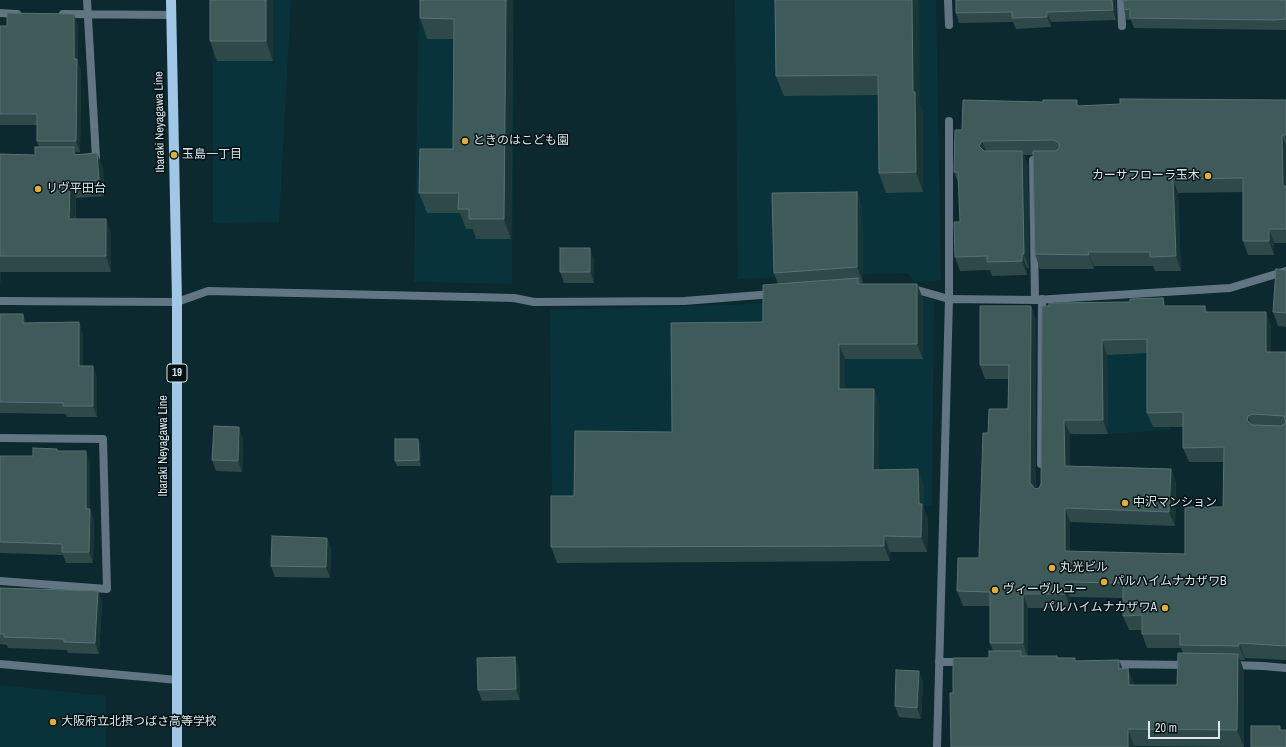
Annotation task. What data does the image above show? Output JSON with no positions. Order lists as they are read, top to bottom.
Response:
{
  "streets": {
    "main road": ["Ibaraki Neyagawa Line", "19"]
  },
  "places": [
    "ときのはこども園",
    "玉島一丁目",
    "カーサフローラ玉木",
    "リヴ平田台",
    "中沢マンション",
    "丸光ビル",
    "パルハイムナカザワB",
    "ヴィーヴルユー",
    "パルハイムナカザワA",
    "大阪府立北摂つばさ高等学校"
  ],
  "scale_bar": "20 m"
}
